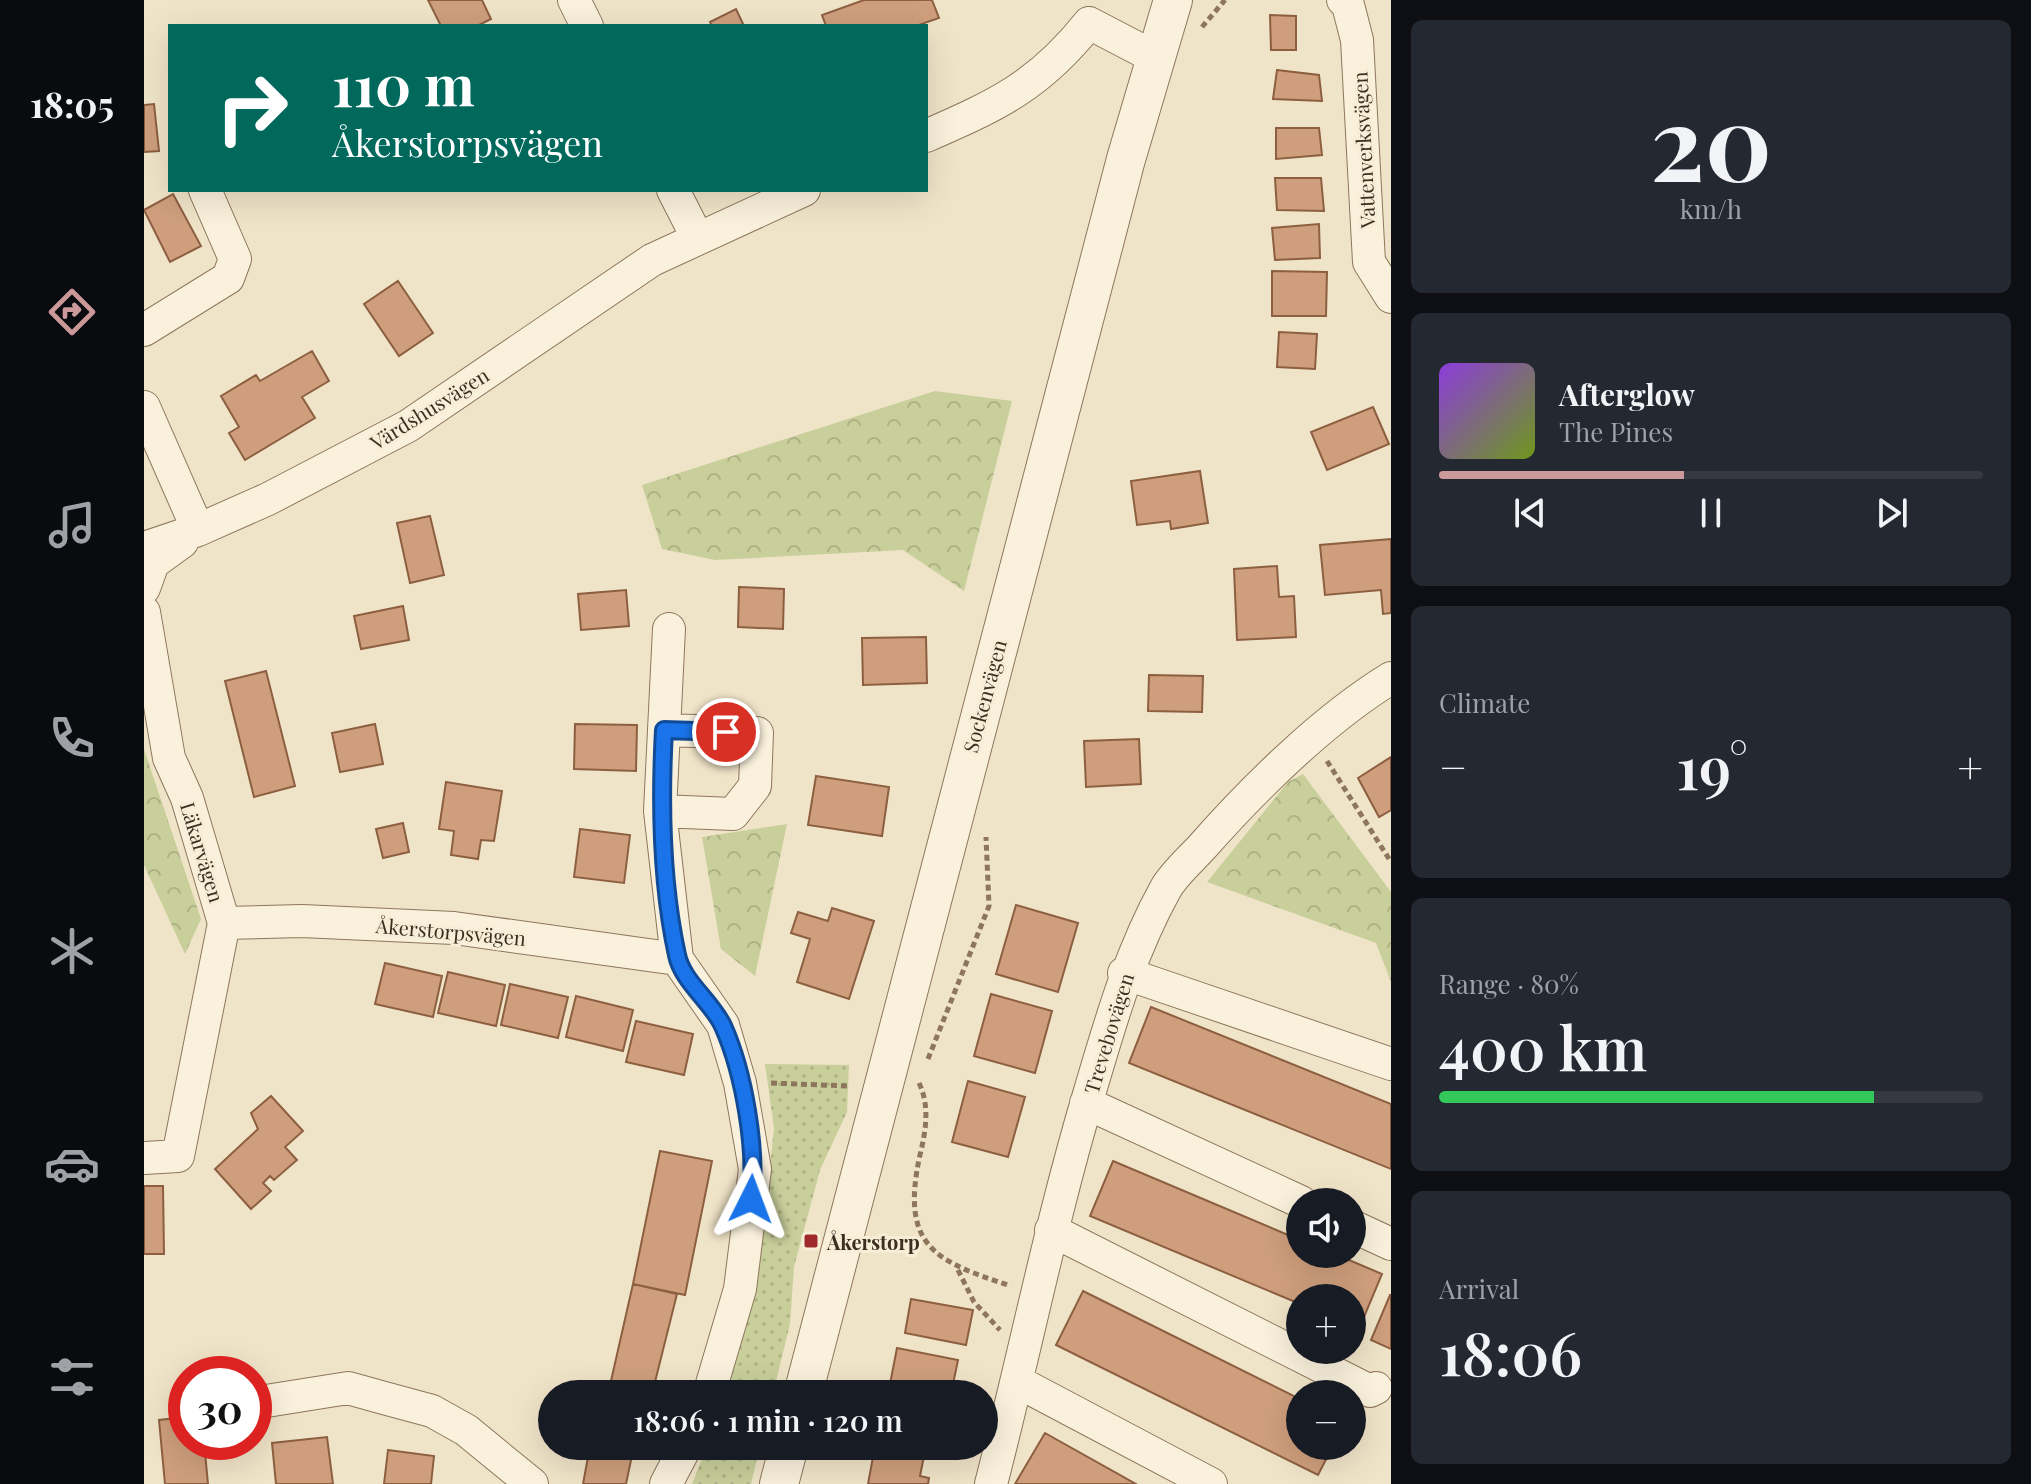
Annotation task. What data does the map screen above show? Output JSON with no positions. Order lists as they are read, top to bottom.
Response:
{
  "streets": {
    "street": [
      "Vattenverksvägen",
      "Värdshusvägen",
      "Sockenvägen",
      "Läkarvägen",
      "Åkerstorpsvägen",
      "Trevebovägen"
    ]
  },
  "crossings": [
    ["Läkarvägen", "Åkerstorpsvägen"]
  ],
  "places": {
    "transit": ["Åkerstorp"]
  },
  "page": {
    "tabs": "18:05",
    "tile": [
      ["20", "km/h"],
      "Climate",
      ["Range · 80%", "400 km"],
      ["Arrival", "18:06"]
    ],
    "turn": ["110 m", "Åkerstorpsvägen"],
    "song": ["Afterglow", "The Pines"],
    "heat": ["−", "19°", "+"],
    "map_buttons": ["+", "−"],
    "limit": "30",
    "trip": "18:06 · 1 min · 120 m"
  }
}
